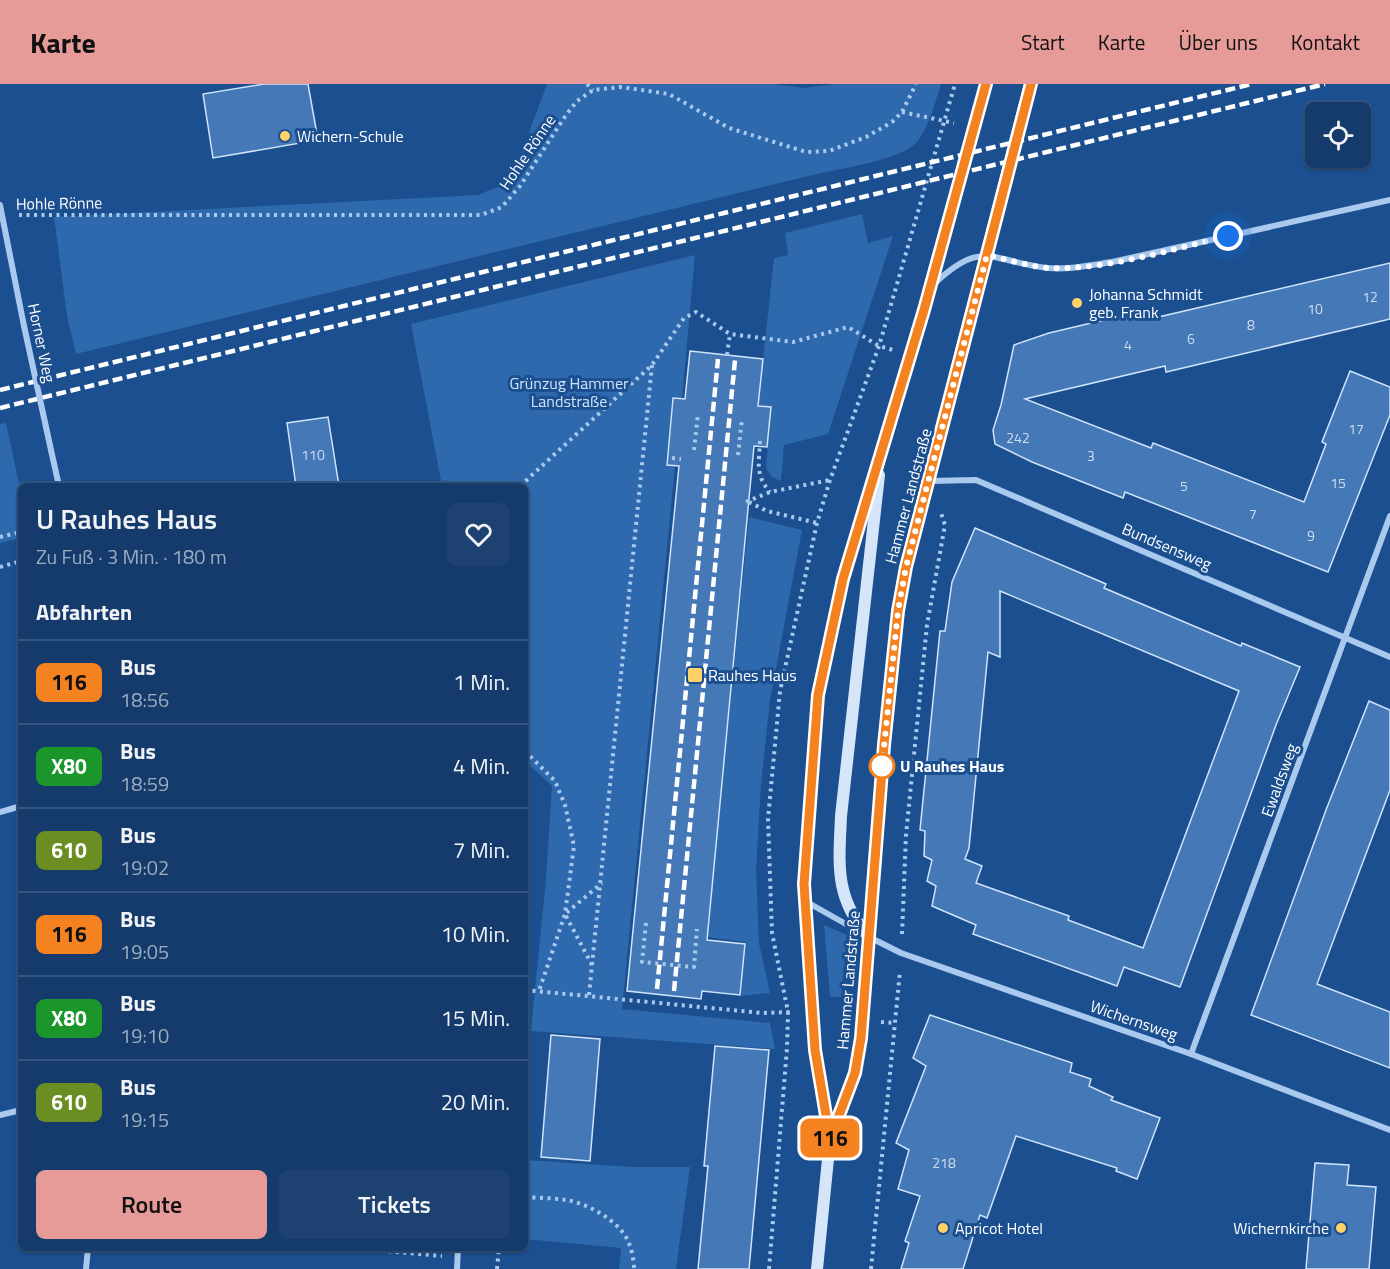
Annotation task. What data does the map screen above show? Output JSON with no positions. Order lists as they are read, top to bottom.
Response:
{
  "streets": {
    "main road": ["Hammer Landstraße"],
    "street": [
      "Horner Weg",
      "Bundsensweg",
      "Ewaldsweg",
      "Wichernsweg"
    ],
    "path": ["Hohle Rönne"]
  },
  "crossings": [
    ["Hohle Rönne", "Horner Weg"],
    ["Hammer Landstraße", "Bundsensweg"],
    ["Hammer Landstraße", "Wichernsweg"],
    ["Bundsensweg", "Ewaldsweg"],
    ["Ewaldsweg", "Wichernsweg"]
  ],
  "parks": ["Grünzug Hammer Landstraße"],
  "places": {
    "other": [
      "Wichern-Schule",
      "Johanna Schmidt geb. Frank",
      "U Rauhes Haus",
      "Apricot Hotel",
      "Wichernkirche"
    ],
    "transit": ["Rauhes Haus"]
  },
  "lines": ["bus line 116"],
  "house_numbers": [
    "12",
    "10",
    "8",
    "6",
    "4",
    "17",
    "242",
    "110",
    "3",
    "15",
    "5",
    "7",
    "9",
    "218"
  ],
  "page": {
    "header": "Karte",
    "nav": [
      "Start",
      "Karte",
      "Über uns",
      "Kontakt"
    ],
    "on_map": "116",
    "heading": [
      ["U Rauhes Haus", "Zu Fuß · 3 Min. · 180 m"],
      "Abfahrten"
    ],
    "list": [
      {
        "mark": "116",
        "name": "Bus",
        "note": "18:56",
        "value": "1 Min."
      },
      {
        "mark": "X80",
        "name": "Bus",
        "note": "18:59",
        "value": "4 Min."
      },
      {
        "mark": "610",
        "name": "Bus",
        "note": "19:02",
        "value": "7 Min."
      },
      {
        "mark": "116",
        "name": "Bus",
        "note": "19:05",
        "value": "10 Min."
      },
      {
        "mark": "X80",
        "name": "Bus",
        "note": "19:10",
        "value": "15 Min."
      },
      {
        "mark": "610",
        "name": "Bus",
        "note": "19:15",
        "value": "20 Min."
      }
    ],
    "buttons": ["Route", "Tickets"]
  }
}
